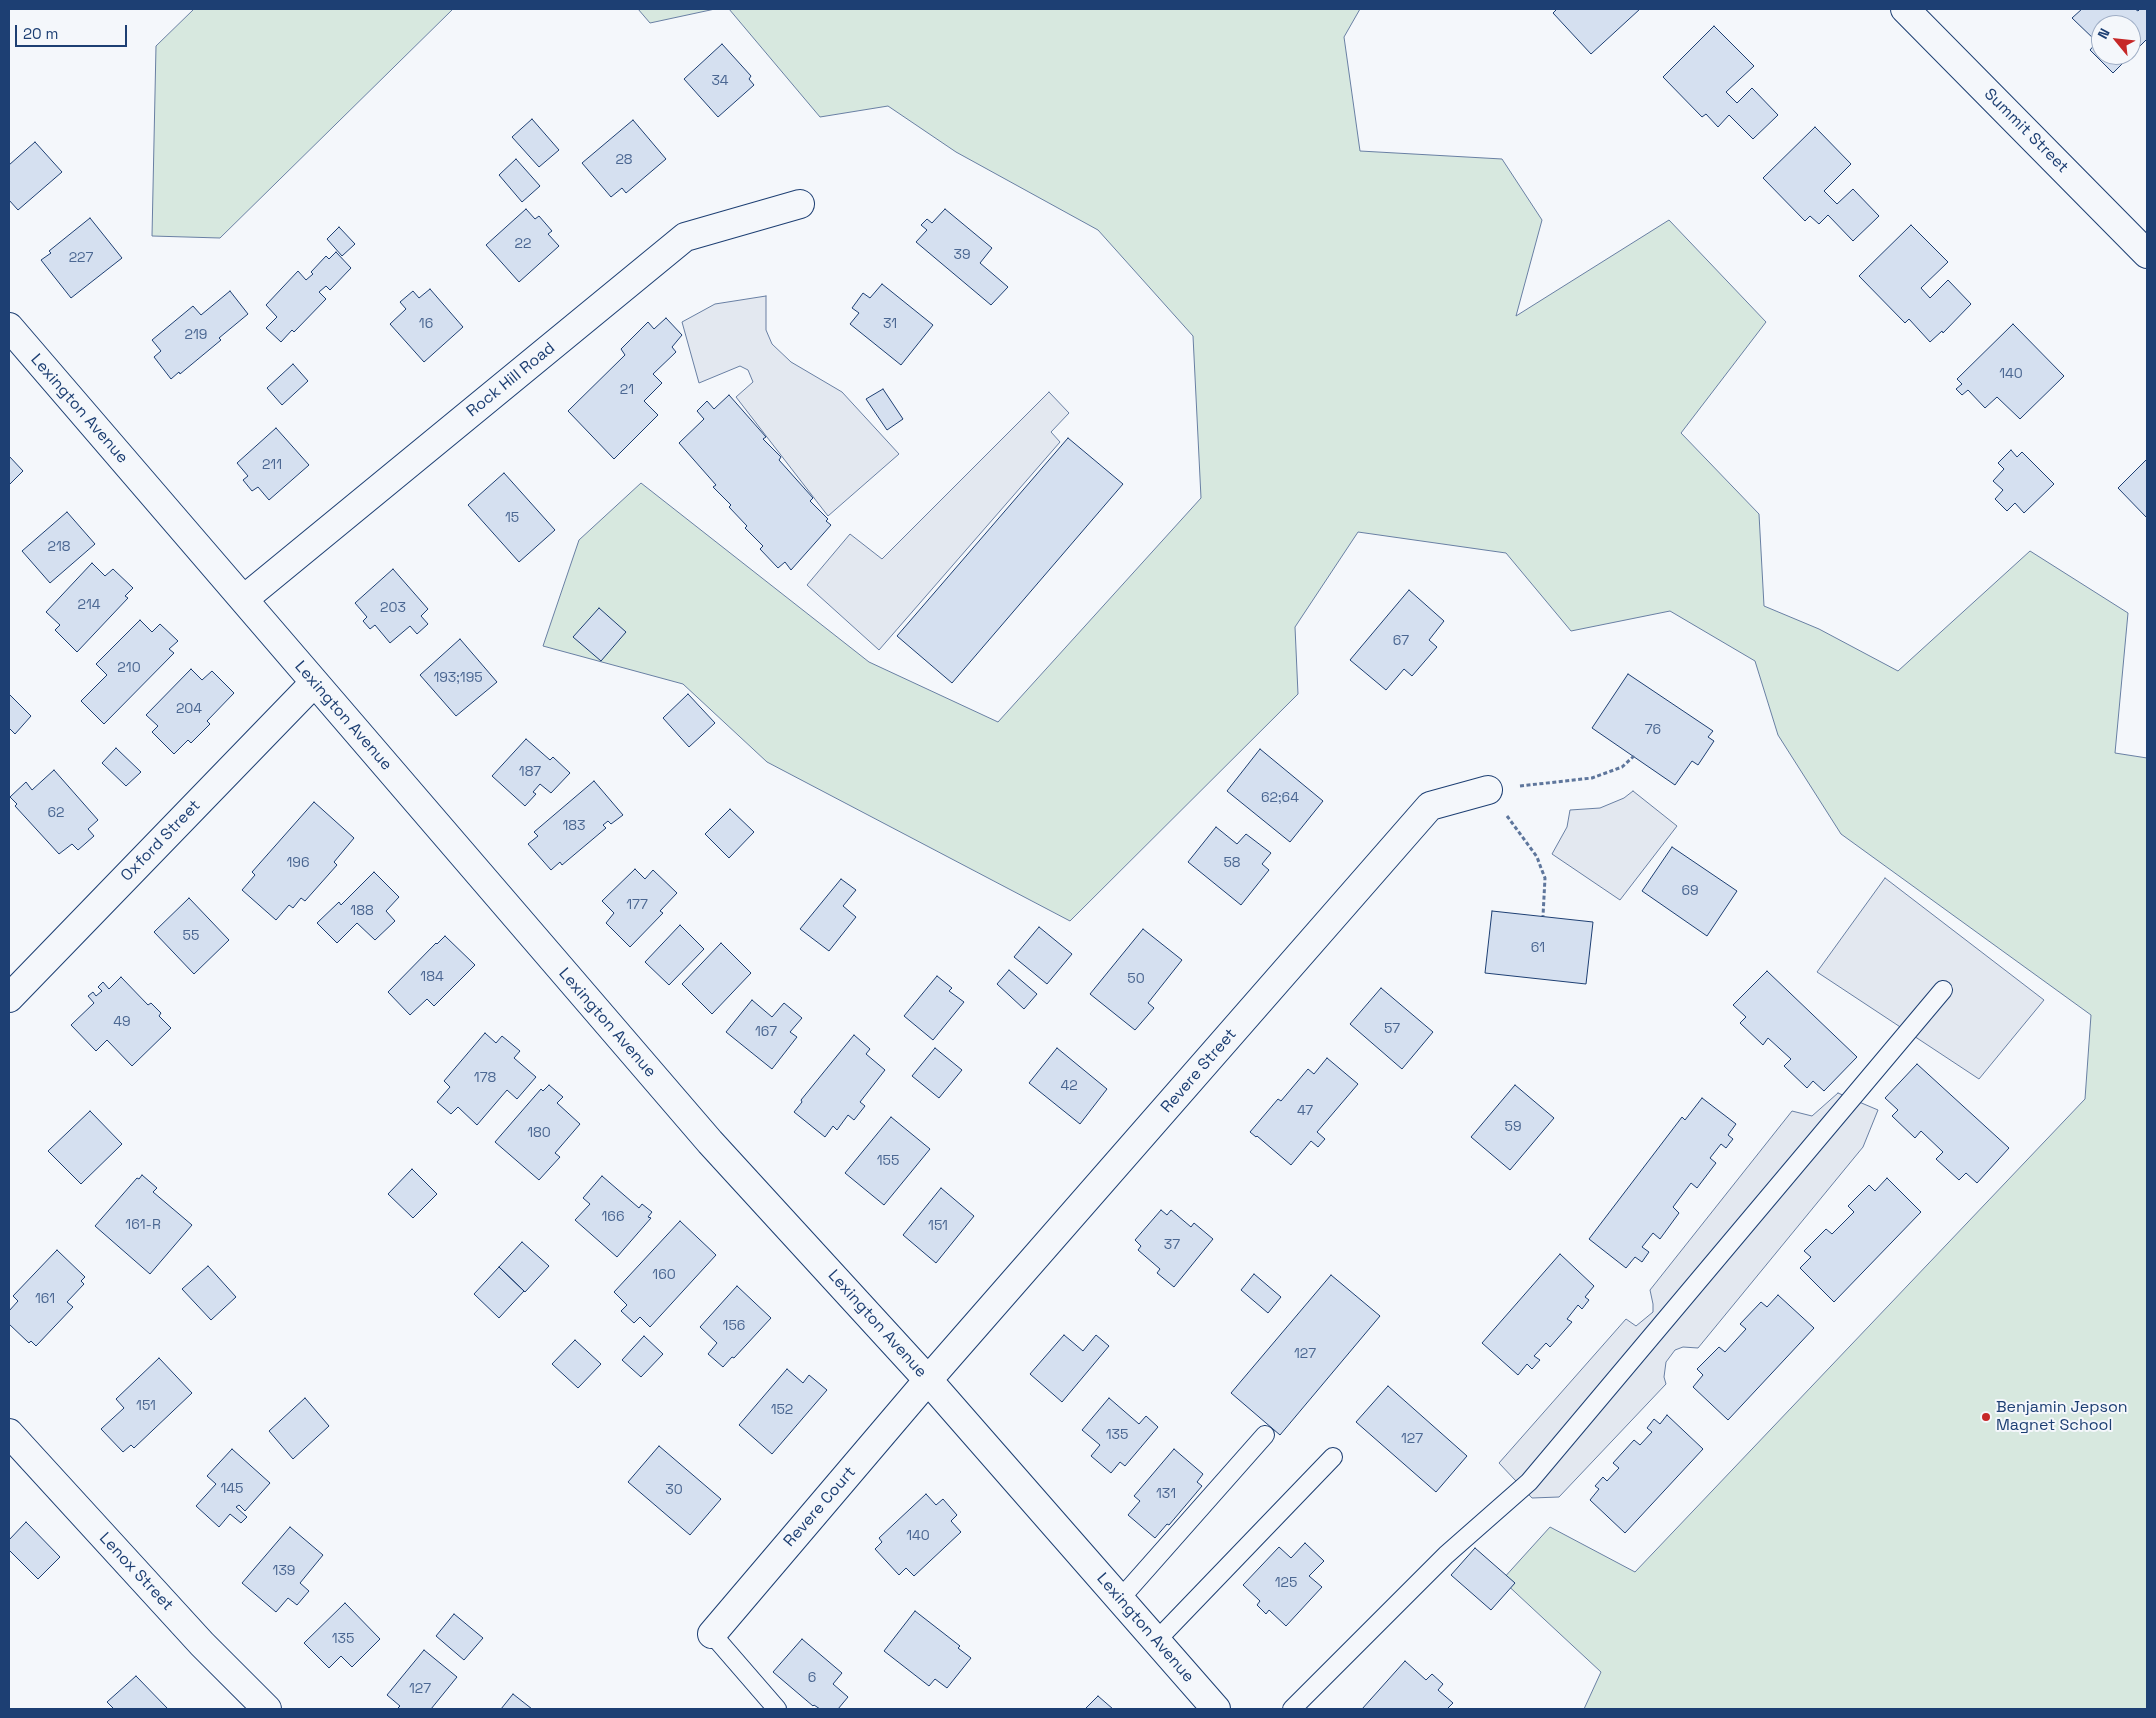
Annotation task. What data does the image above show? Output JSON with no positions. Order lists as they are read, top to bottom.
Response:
{
  "streets": {
    "street": [
      "Summit Street",
      "Rock Hill Road",
      "Lexington Avenue",
      "Oxford Street",
      "Revere Street",
      "Revere Court",
      "Lenox Street"
    ]
  },
  "crossings": [
    ["Rock Hill Road", "Lexington Avenue"],
    ["Lexington Avenue", "Oxford Street"],
    ["Lexington Avenue", "Revere Street"],
    ["Lexington Avenue", "Revere Court"],
    ["Revere Street", "Revere Court"]
  ],
  "places": ["Benjamin Jepson Magnet School"],
  "house_numbers": [
    "34",
    "28",
    "22",
    "39",
    "227",
    "16",
    "31",
    "219",
    "140",
    "21",
    "211",
    "15",
    "218",
    "214",
    "203",
    "67",
    "210",
    "193;195",
    "204",
    "76",
    "187",
    "62;64",
    "62",
    "183",
    "196",
    "58",
    "69",
    "177",
    "188",
    "55",
    "61",
    "184",
    "50",
    "49",
    "57",
    "167",
    "178",
    "42",
    "47",
    "59",
    "180",
    "155",
    "166",
    "161-R",
    "151",
    "37",
    "160",
    "161",
    "156",
    "127",
    "151",
    "152",
    "135",
    "127",
    "145",
    "30",
    "131",
    "140",
    "139",
    "125",
    "135",
    "6",
    "127"
  ],
  "scale_bar": "20 m",
  "north": "top left"
}
